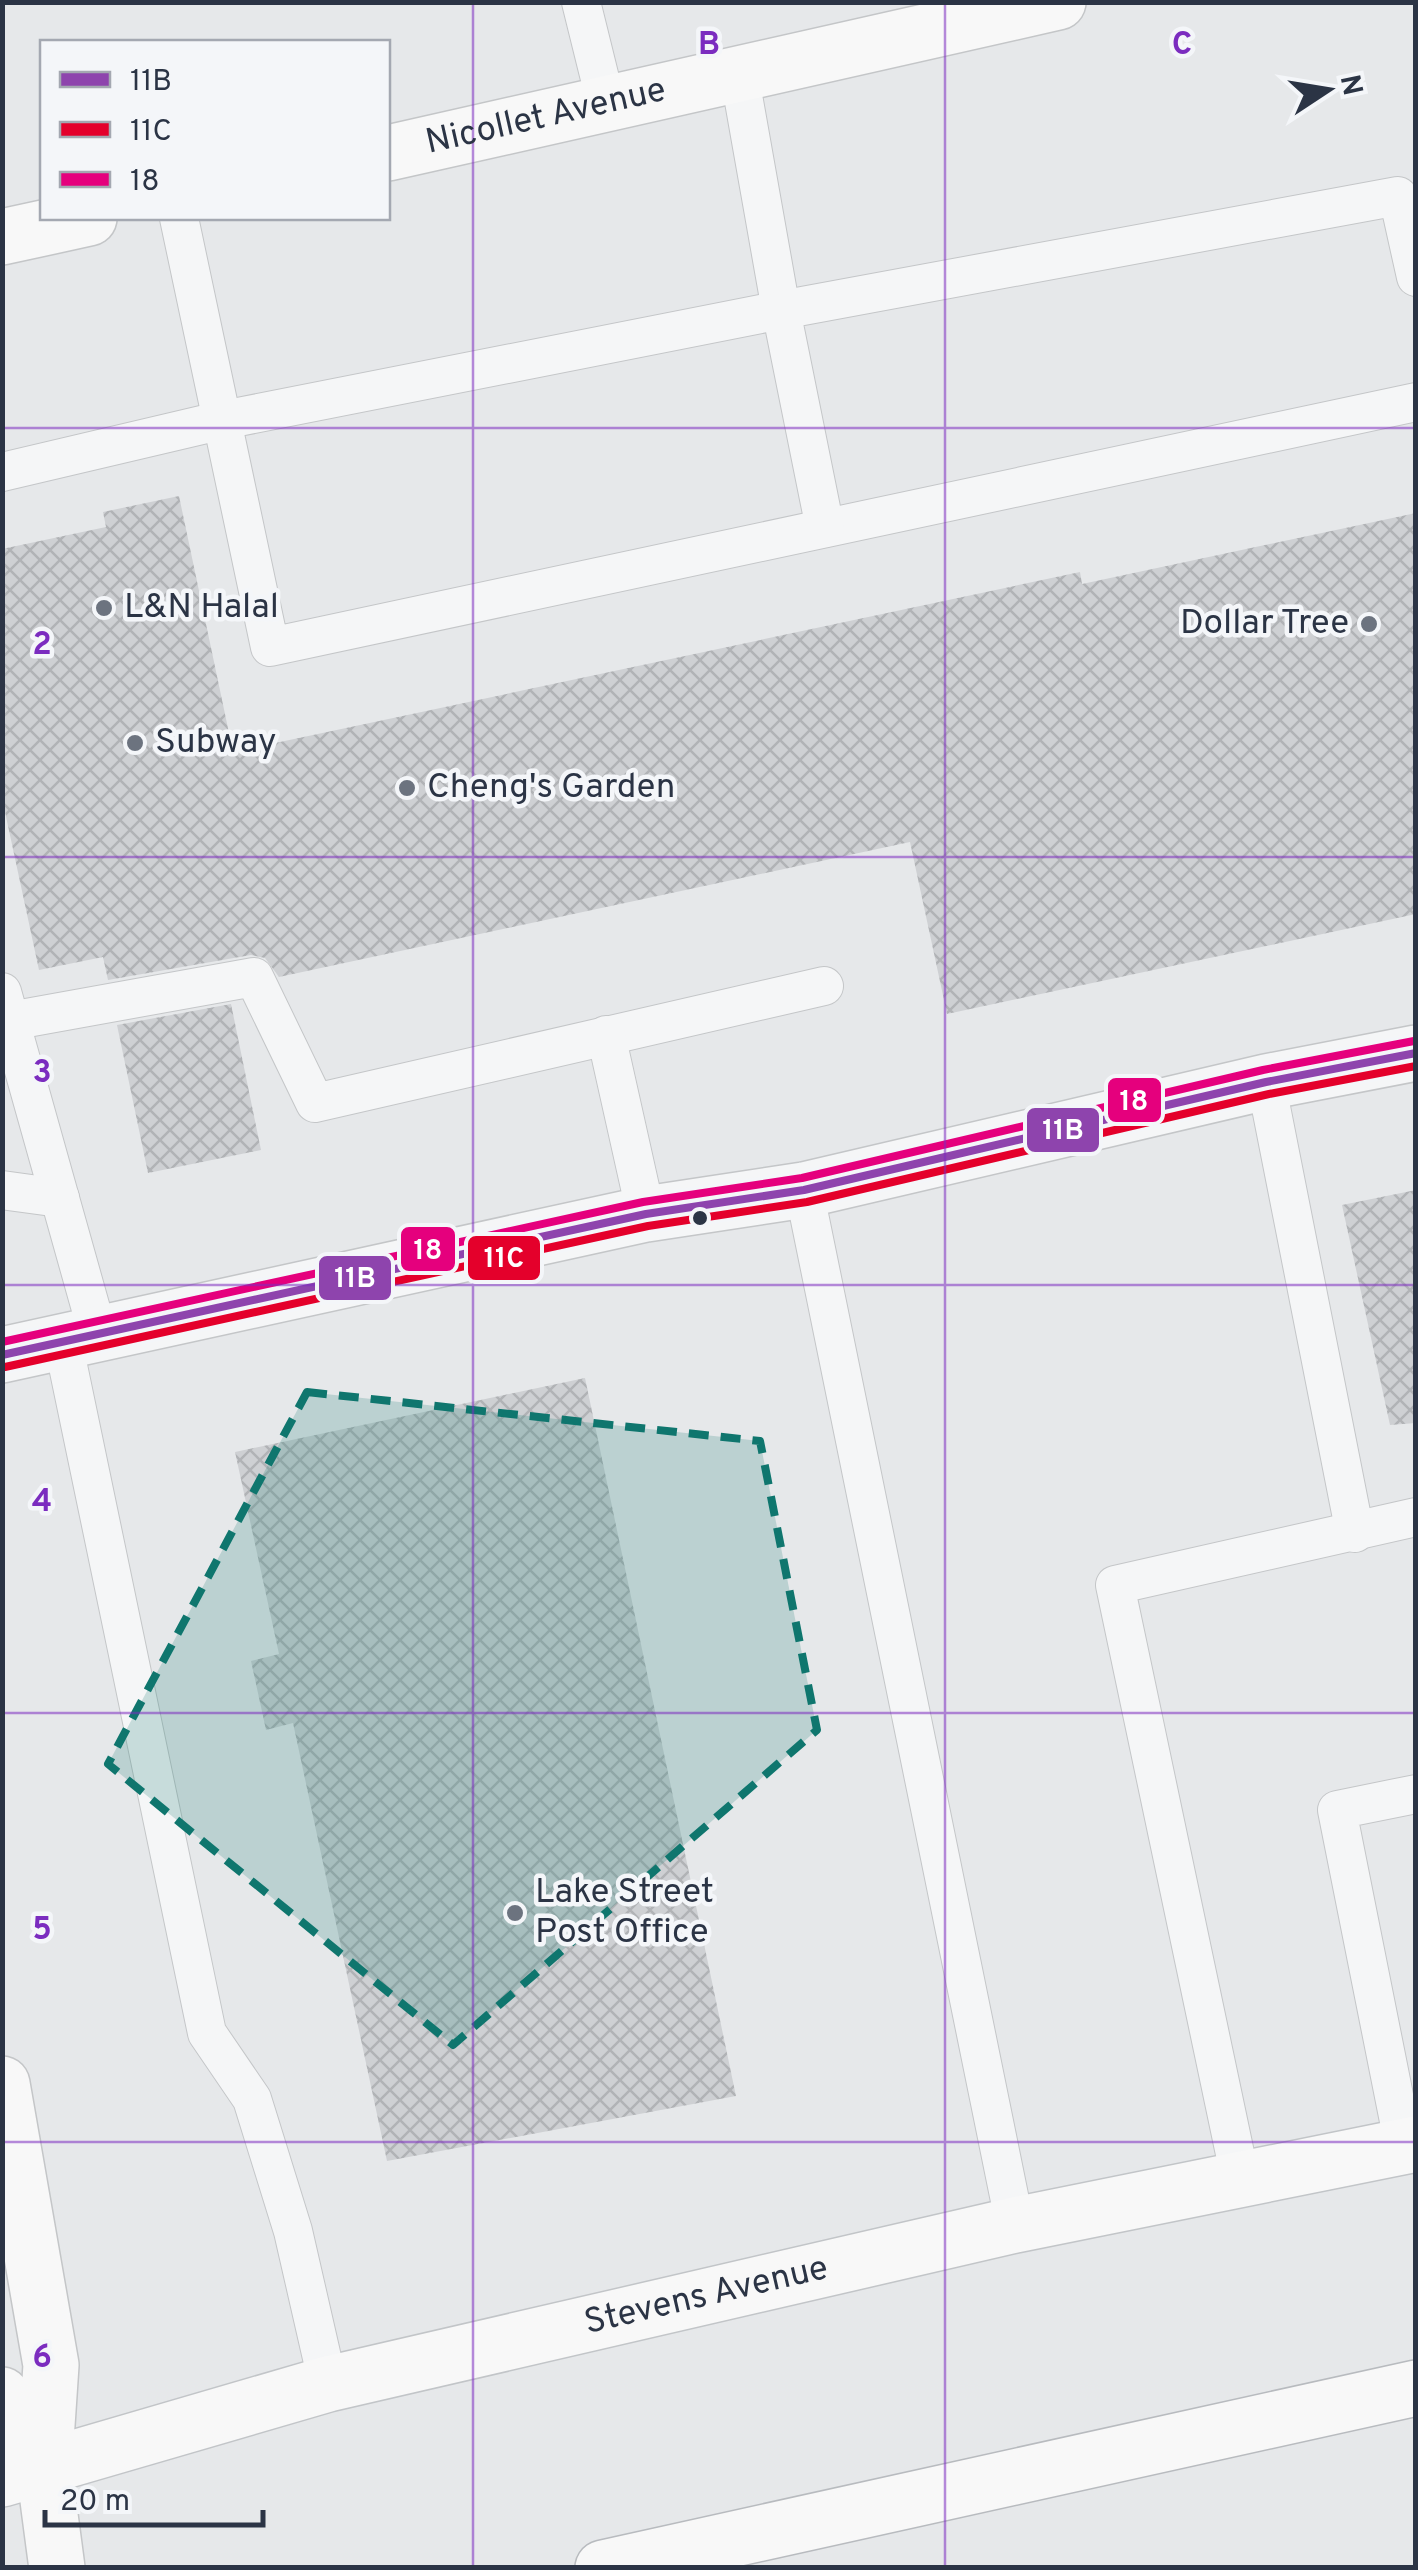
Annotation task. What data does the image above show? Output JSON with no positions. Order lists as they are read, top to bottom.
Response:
{
  "streets": {
    "main road": ["Nicollet Avenue", "Stevens Avenue"]
  },
  "places": [
    "L&N Halal",
    "Dollar Tree",
    "Subway",
    "Cheng's Garden",
    "Lake Street Post Office"
  ],
  "lines": ["transit line 18", "transit line 11B", "transit line 11C"],
  "legend": ["11B", "11C", "18"],
  "scale_bar": "20 m",
  "north": "right",
  "grid": {
    "columns": ["B", "C"],
    "rows": [
      "2",
      "3",
      "4",
      "5",
      "6"
    ]
  }
}
